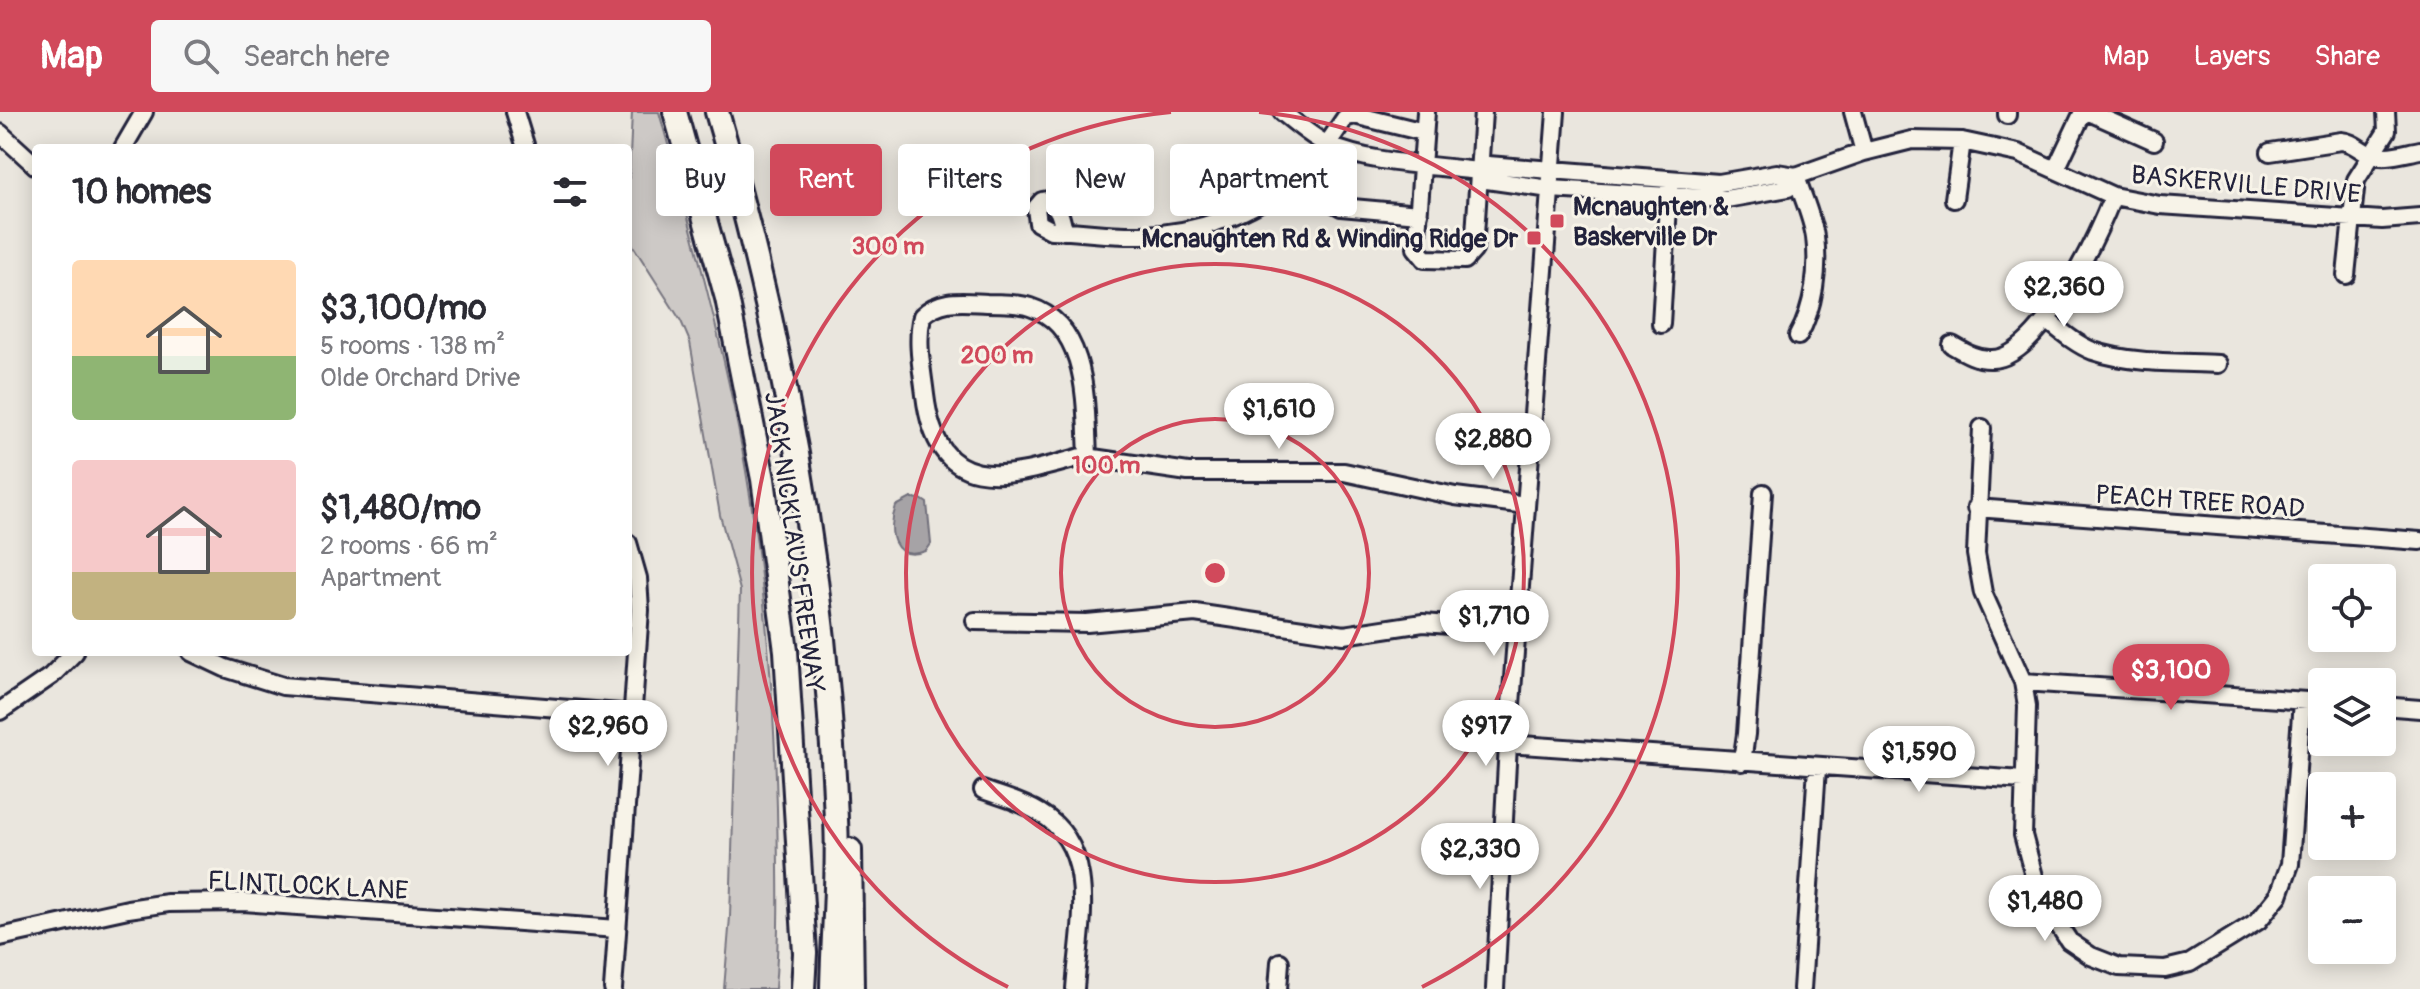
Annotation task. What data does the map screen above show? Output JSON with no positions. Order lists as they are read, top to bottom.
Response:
{
  "streets": {
    "highway": ["JACK NICKLAUS FREEWAY"],
    "street": ["BASKERVILLE DRIVE", "PEACH TREE ROAD", "FLINTLOCK LANE"]
  },
  "places": {
    "transit": ["Mcnaughten & Baskerville Dr", "Mcnaughten Rd & Winding Ridge Dr"]
  },
  "page": {
    "header": "Map",
    "search": "Search here",
    "nav": ["Map", "Layers", "Share"],
    "chip": [
      "Buy",
      "Rent",
      "Filters",
      "New",
      "Apartment"
    ],
    "heading": "10 homes",
    "list": [
      {
        "name": "$3,100/mo",
        "note": "5 rooms · 138 m² · Olde Orchard Drive"
      },
      {
        "name": "$1,480/mo",
        "note": "2 rooms · 66 m² · Apartment"
      }
    ],
    "price": [
      "$2,360",
      "$1,610",
      "$2,880",
      "$1,710",
      "$3,100",
      "$2,960",
      "$917",
      "$1,590",
      "$2,330",
      "$1,480"
    ],
    "map_buttons": ["+", "−"]
  },
  "rings": ["300 m", "200 m", "100 m"]
}
